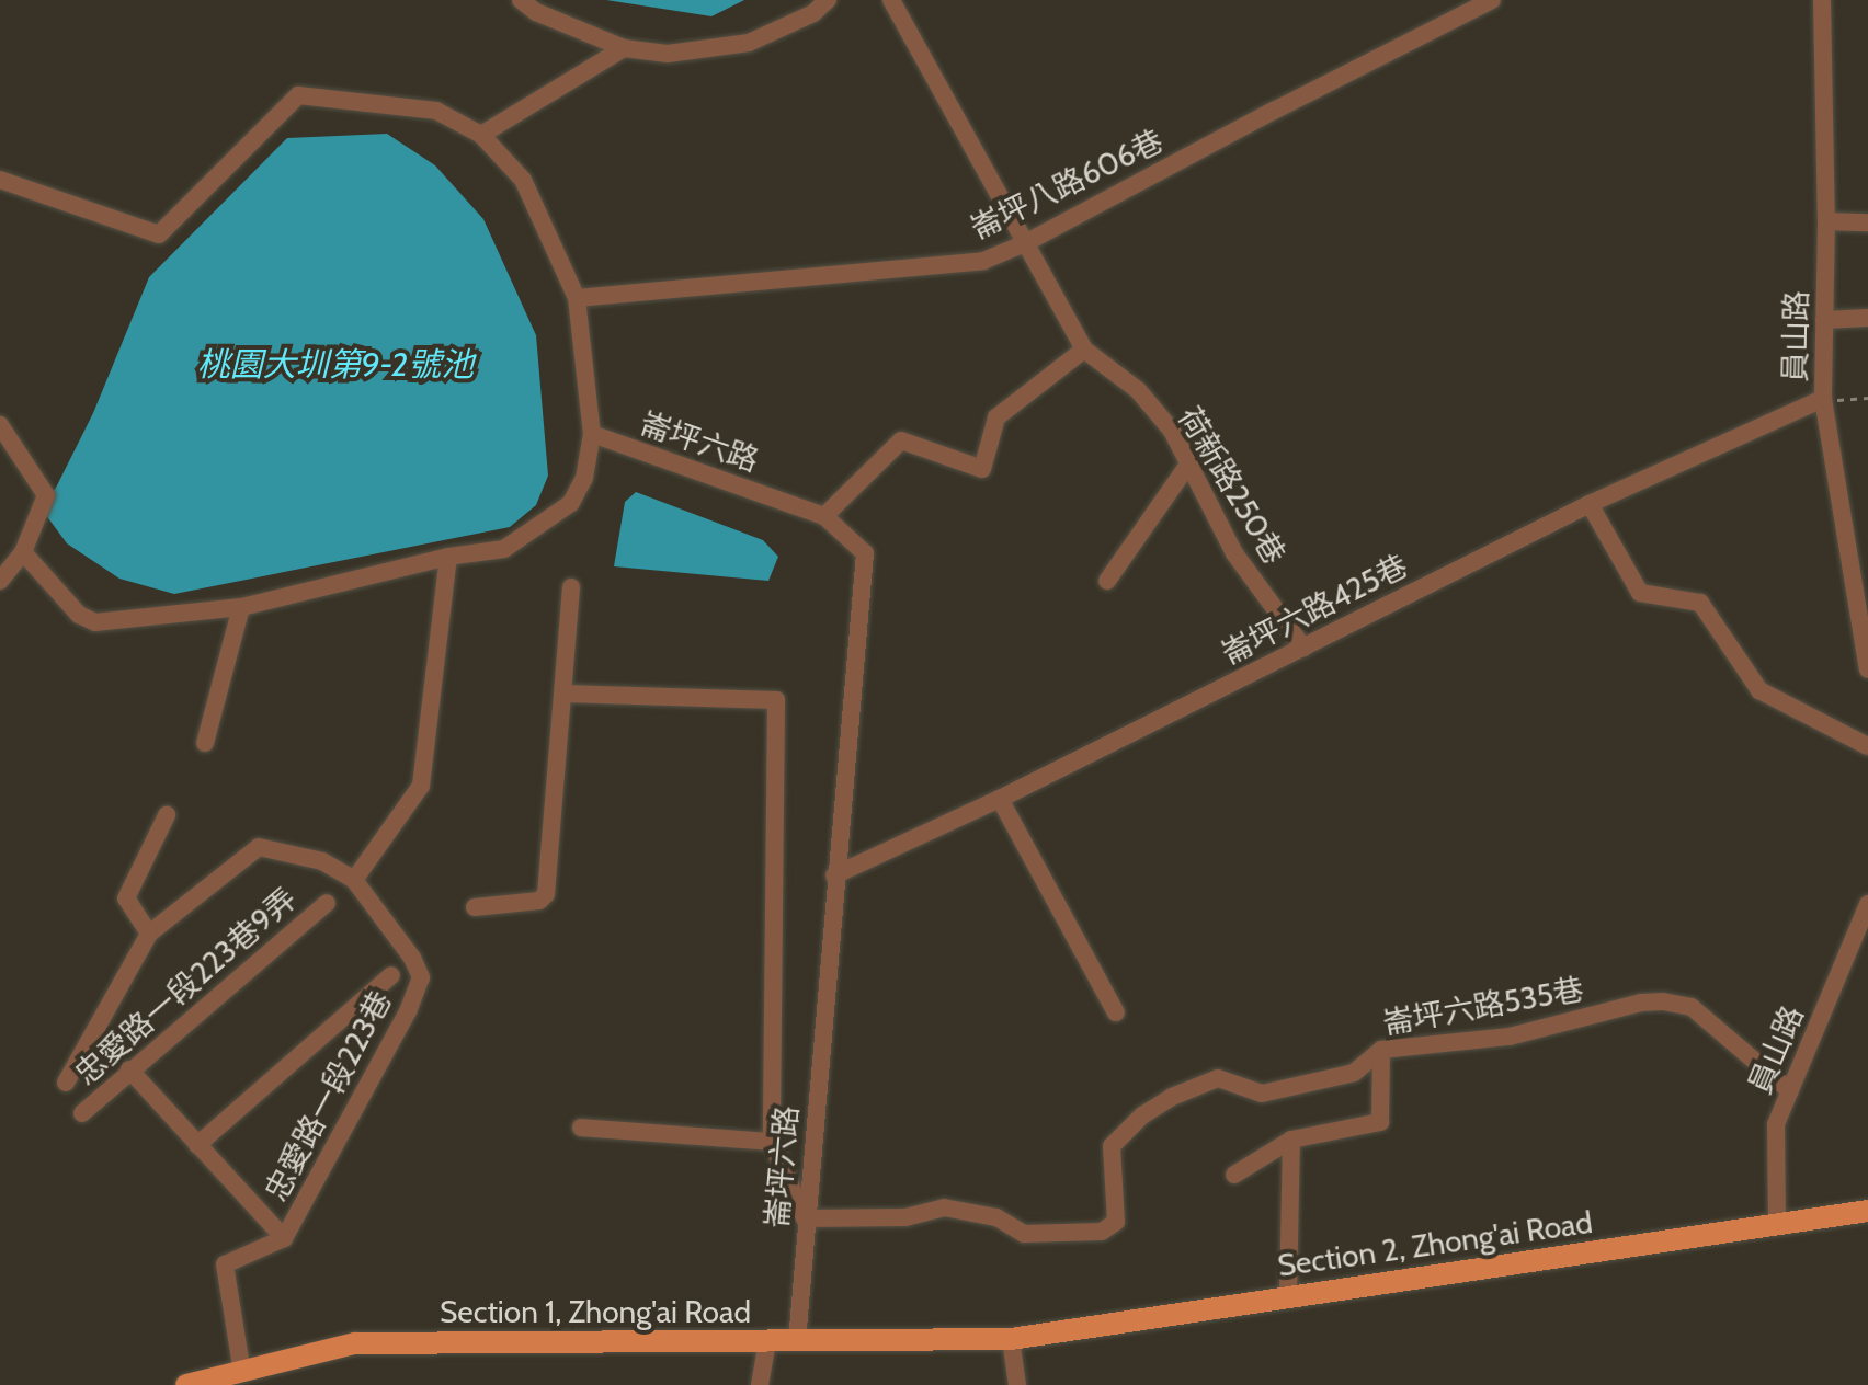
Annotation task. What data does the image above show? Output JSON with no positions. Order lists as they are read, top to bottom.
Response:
{
  "streets": {
    "main road": ["Section 2, Zhong'ai Road", "Section 1, Zhong'ai Road"],
    "street": [
      "崙坪八路606巷",
      "員山路",
      "崙坪六路",
      "荷新路250巷",
      "崙坪六路425巷",
      "忠愛路一段223巷9弄",
      "崙坪六路535巷",
      "忠愛路一段223巷"
    ]
  },
  "crossings": [
    ["崙坪八路606巷", "崙坪六路"],
    ["崙坪八路606巷", "荷新路250巷"],
    ["員山路", "崙坪六路425巷"],
    ["員山路", "崙坪六路535巷"],
    ["員山路", "Section 2, Zhong'ai Road"],
    ["崙坪六路", "崙坪六路425巷"],
    ["崙坪六路", "崙坪六路535巷"],
    ["崙坪六路", "Section 1, Zhong'ai Road"],
    ["荷新路250巷", "崙坪六路425巷"],
    ["忠愛路一段223巷", "Section 1, Zhong'ai Road"],
    ["Section 2, Zhong'ai Road", "Section 1, Zhong'ai Road"]
  ],
  "water": ["桃園大圳第9-2號池"]
}
